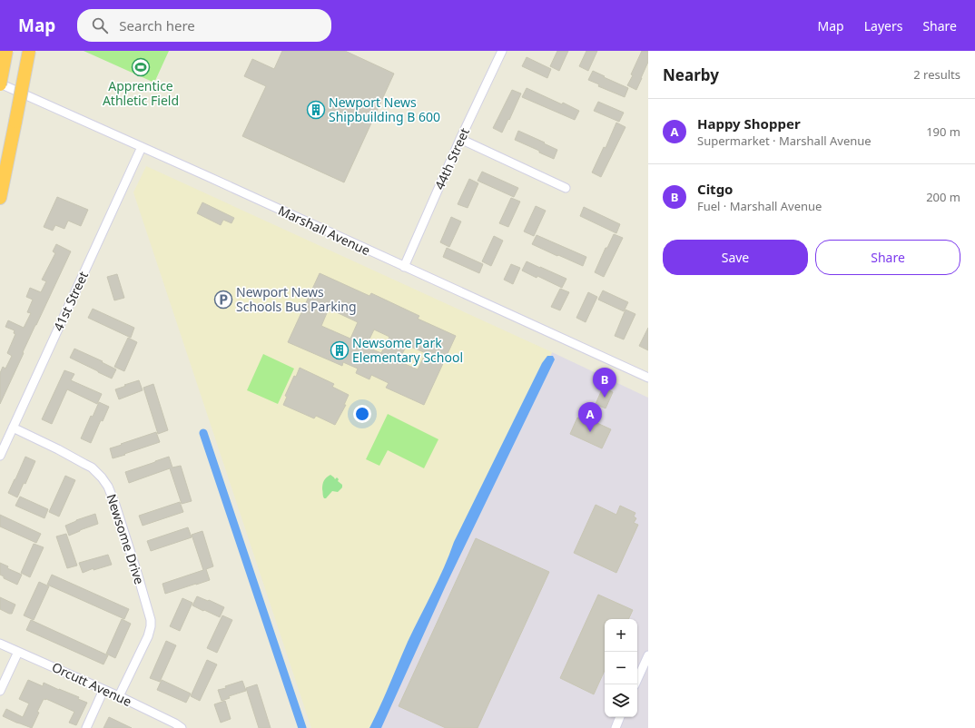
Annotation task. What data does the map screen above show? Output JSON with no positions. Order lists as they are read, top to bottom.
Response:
{
  "streets": {
    "street": [
      "44th Street",
      "Marshall Avenue",
      "41st Street",
      "Newsome Drive",
      "Orcutt Avenue"
    ]
  },
  "crossings": [
    ["44th Street", "Marshall Avenue"],
    ["Marshall Avenue", "41st Street"],
    ["41st Street", "Newsome Drive"],
    ["Newsome Drive", "Orcutt Avenue"]
  ],
  "places": {
    "sports": ["Apprentice Athletic Field"],
    "building": ["Newport News Shipbuilding B 600", "Newsome Park Elementary School"],
    "parking": ["Newport News Schools Bus Parking"]
  },
  "page": {
    "header": "Map",
    "search": "Search here",
    "nav": ["Map", "Layers", "Share"],
    "heading": ["Nearby", "2 results"],
    "list": [
      {
        "mark": "A",
        "name": "Happy Shopper",
        "note": "Supermarket · Marshall Avenue",
        "value": "190 m"
      },
      {
        "mark": "B",
        "name": "Citgo",
        "note": "Fuel · Marshall Avenue",
        "value": "200 m"
      }
    ],
    "buttons": ["Save", "Share"],
    "pins": ["B", "A"],
    "map_buttons": ["+", "−"]
  }
}
